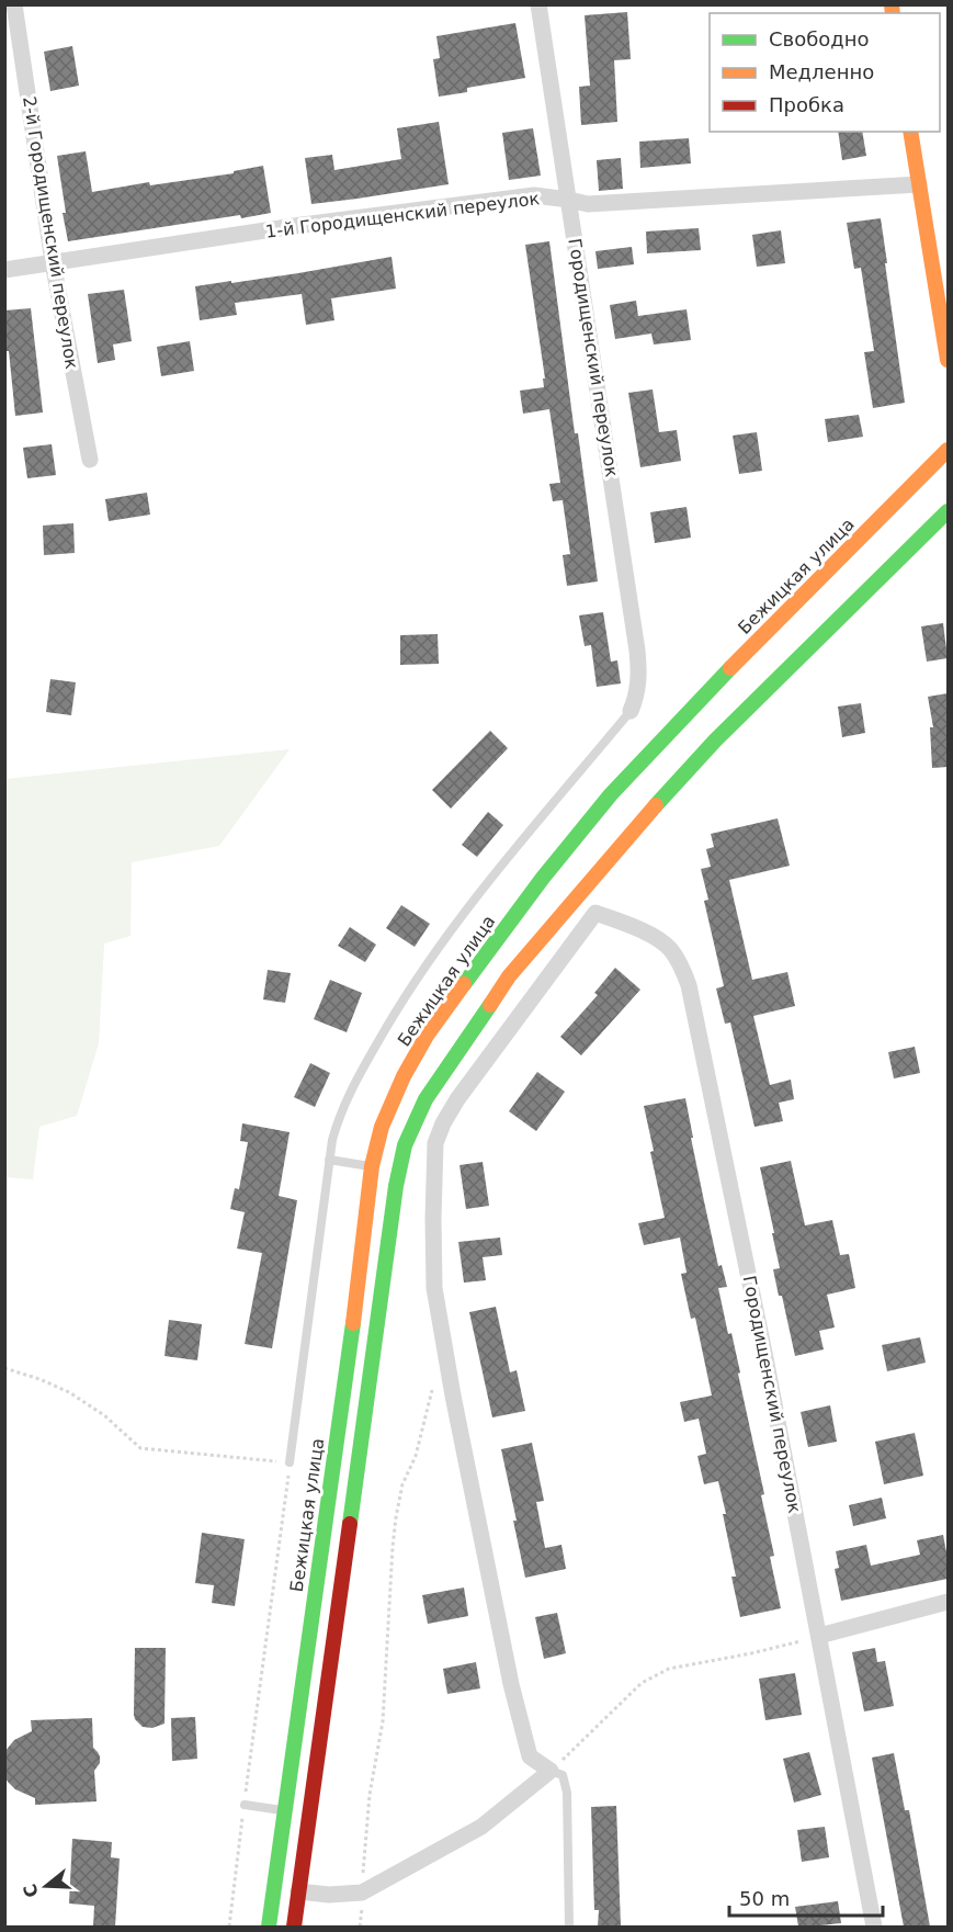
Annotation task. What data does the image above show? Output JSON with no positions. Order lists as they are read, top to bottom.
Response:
{
  "streets": {
    "main road": ["Бежицкая улица"],
    "street": ["1-й Городищенский переулок", "2-й Городищенский переулок", "Городищенский переулок"]
  },
  "crossings": [
    ["1-й Городищенский переулок", "2-й Городищенский переулок"],
    ["1-й Городищенский переулок", "Городищенский переулок"]
  ],
  "legend": ["Свободно", "Медленно", "Пробка"],
  "scale_bar": "50 m",
  "north": "left"
}
